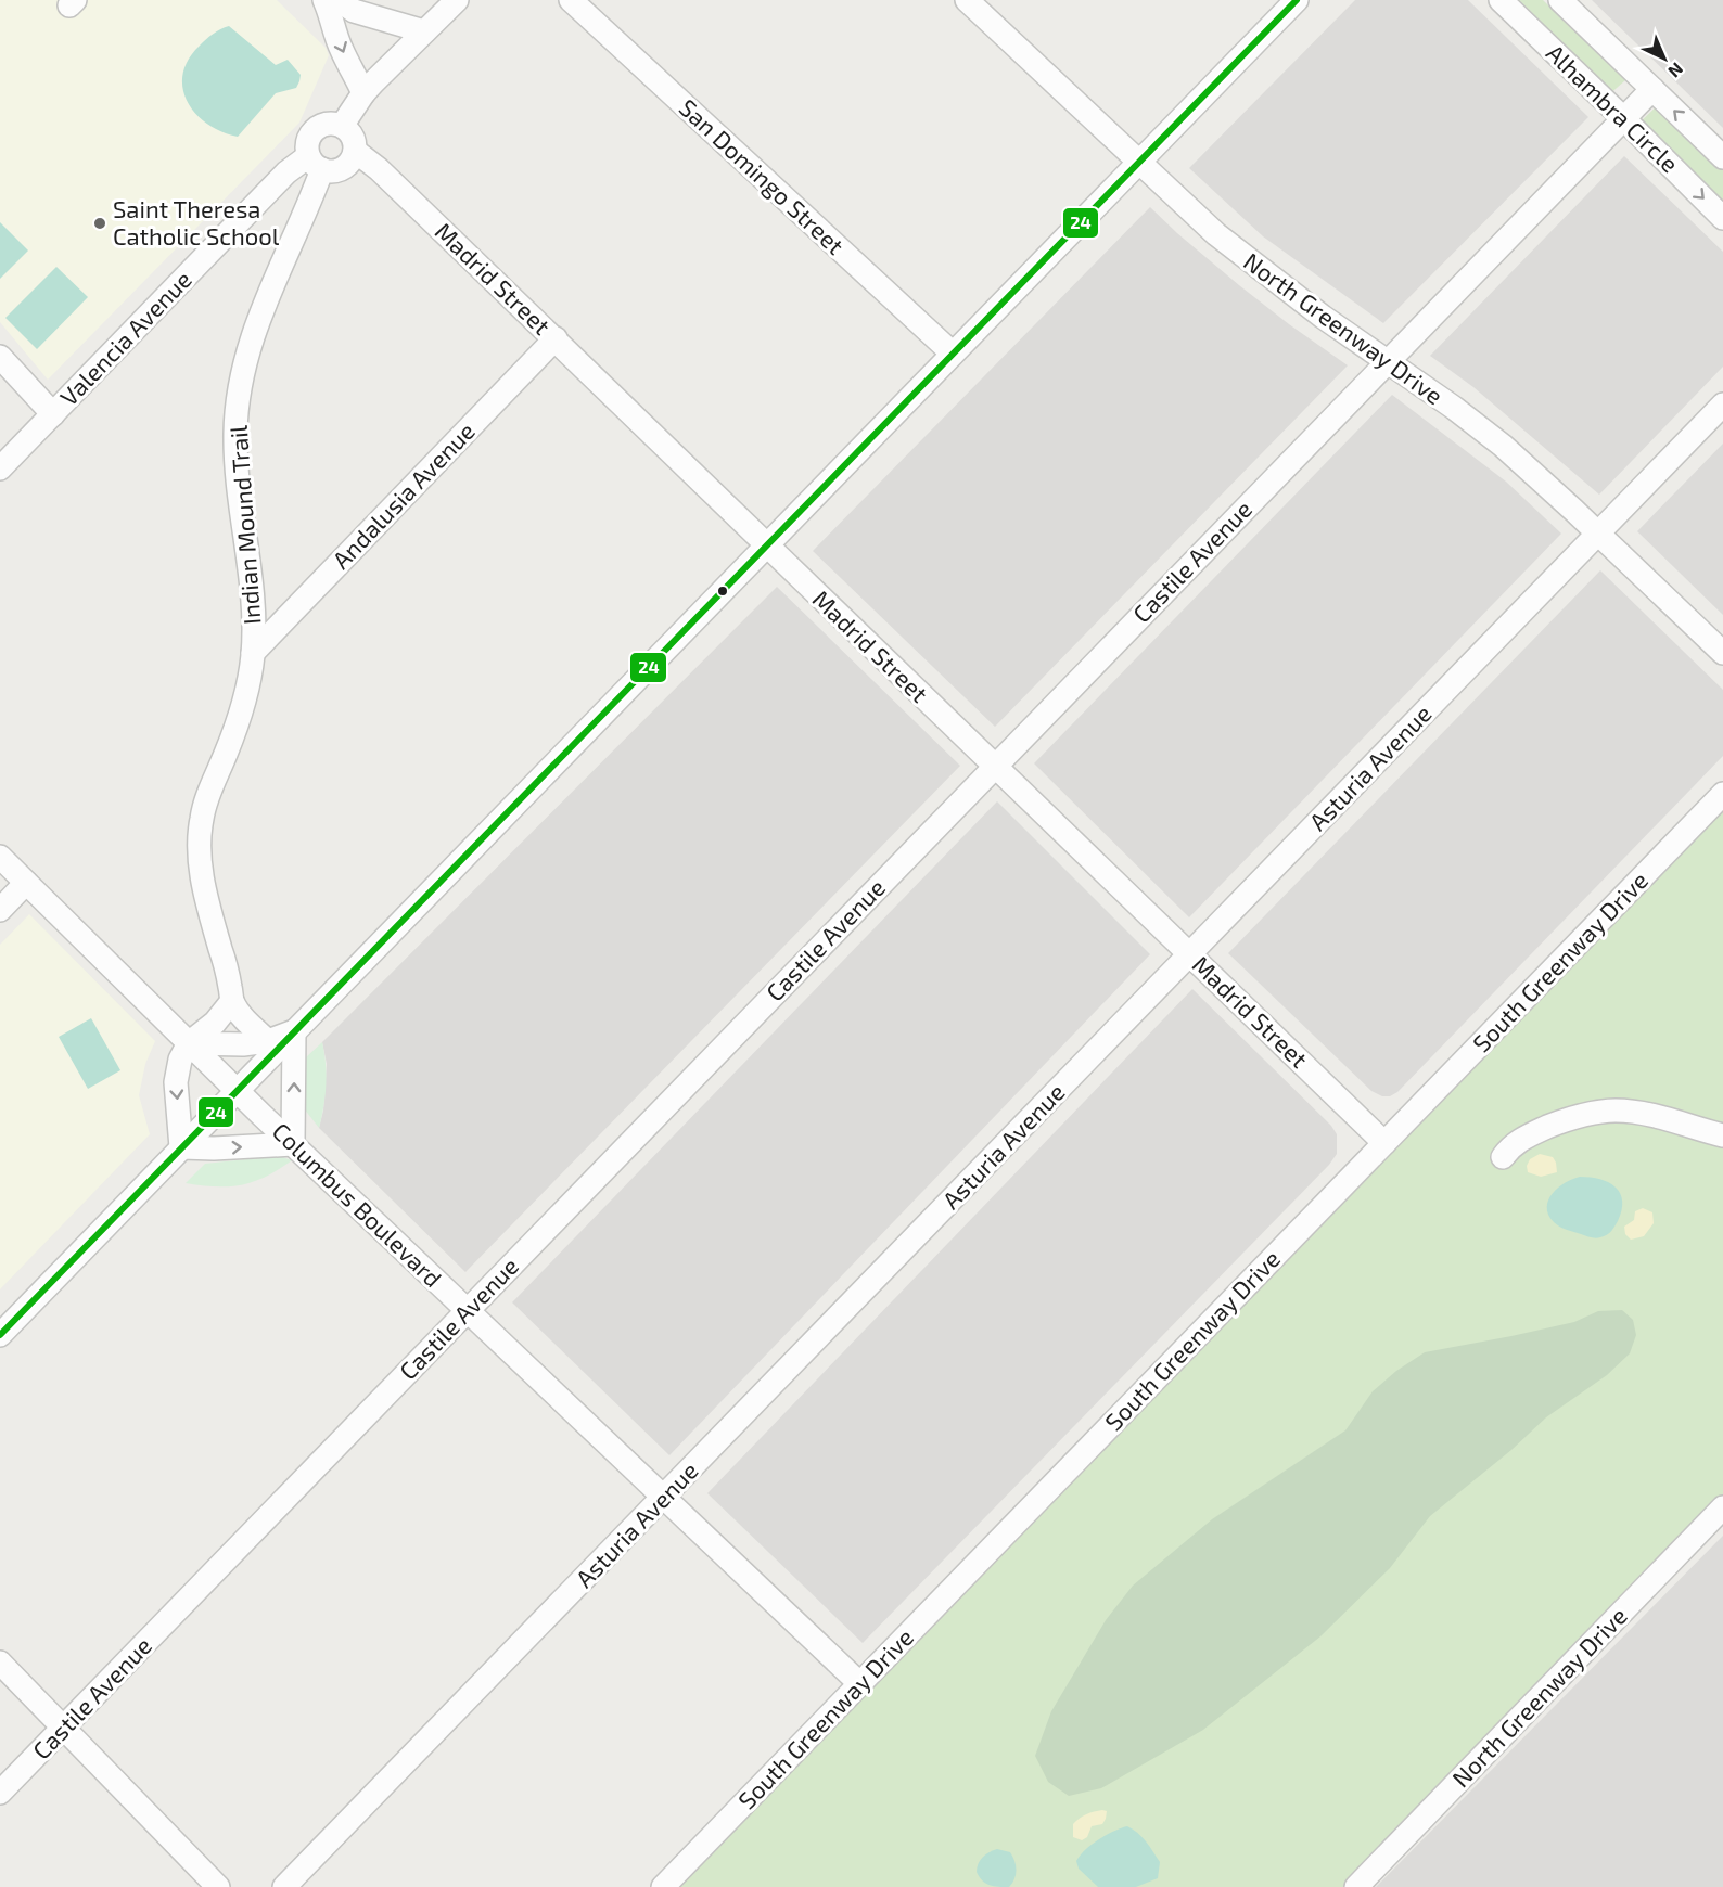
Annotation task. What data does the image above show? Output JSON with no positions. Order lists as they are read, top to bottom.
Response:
{
  "streets": {
    "street": [
      "Alhambra Circle",
      "San Domingo Street",
      "Madrid Street",
      "North Greenway Drive",
      "Valencia Avenue",
      "Andalusia Avenue",
      "Indian Mound Trail",
      "Castile Avenue",
      "Asturia Avenue",
      "South Greenway Drive",
      "Columbus Boulevard"
    ]
  },
  "crossings": [
    ["Alhambra Circle", "Castile Avenue"],
    ["Madrid Street", "Valencia Avenue"],
    ["Madrid Street", "Andalusia Avenue"],
    ["Madrid Street", "Indian Mound Trail"],
    ["Madrid Street", "Castile Avenue"],
    ["Madrid Street", "Asturia Avenue"],
    ["Madrid Street", "South Greenway Drive"],
    ["North Greenway Drive", "Castile Avenue"],
    ["North Greenway Drive", "Asturia Avenue"],
    ["Valencia Avenue", "Indian Mound Trail"],
    ["Andalusia Avenue", "Indian Mound Trail"],
    ["Castile Avenue", "Columbus Boulevard"],
    ["Asturia Avenue", "Columbus Boulevard"],
    ["South Greenway Drive", "Columbus Boulevard"]
  ],
  "places": ["Saint Theresa Catholic School"],
  "lines": ["transit line 24"],
  "north": "bottom right"
}
